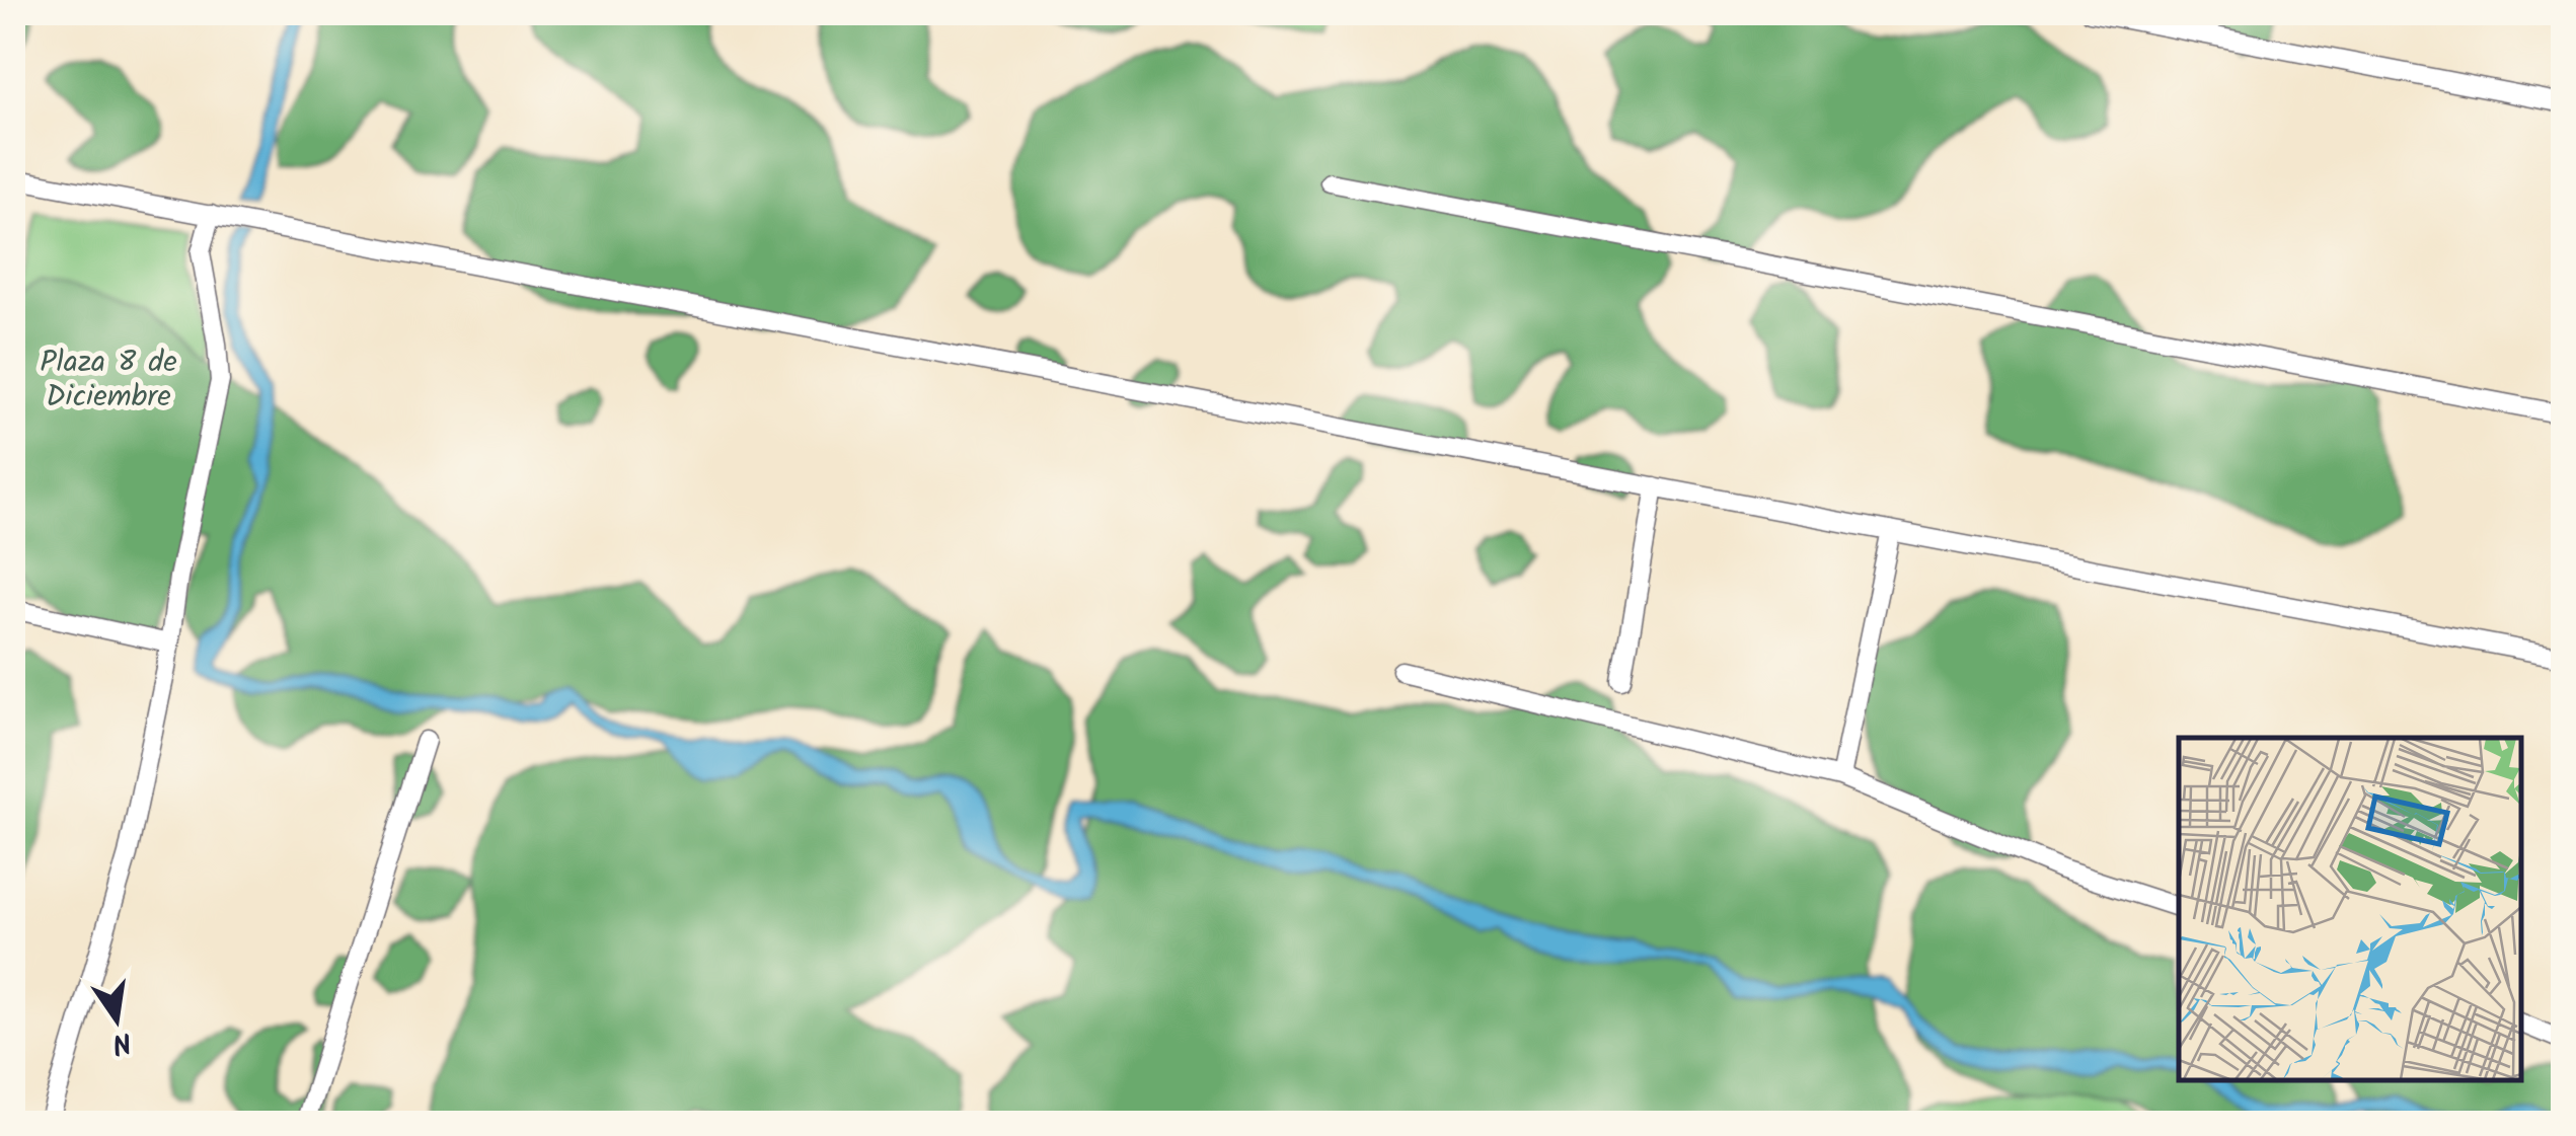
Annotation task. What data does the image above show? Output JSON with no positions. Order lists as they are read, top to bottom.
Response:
{
  "parks": ["Plaza 8 de Diciembre"],
  "north": "bottom"
}
